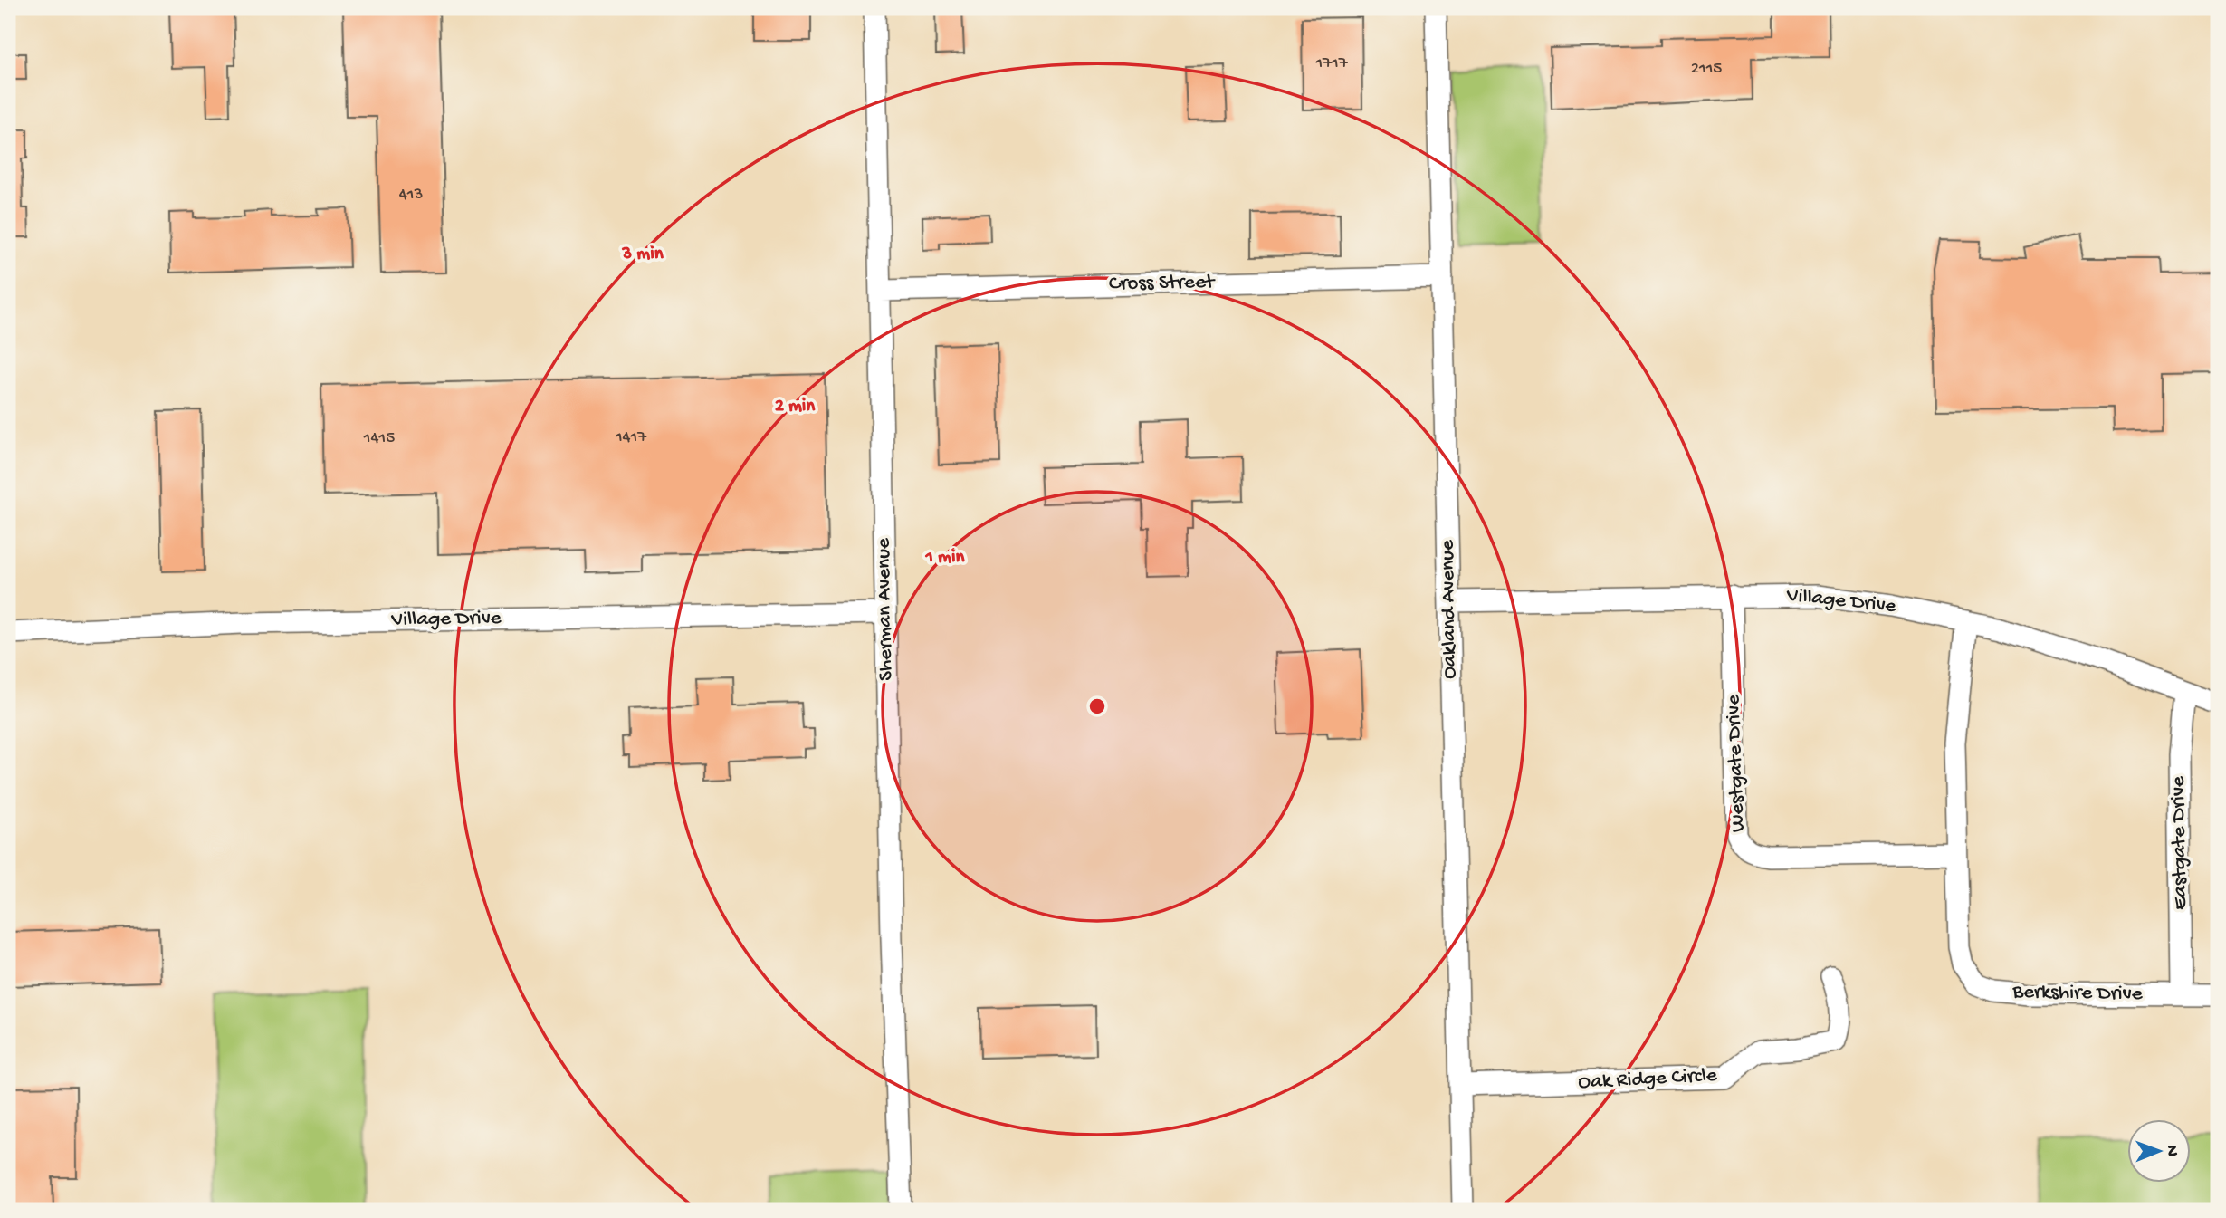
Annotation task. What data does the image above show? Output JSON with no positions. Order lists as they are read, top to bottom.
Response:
{
  "streets": {
    "street": [
      "Cross Street",
      "Village Drive",
      "Sherman Avenue",
      "Oakland Avenue",
      "Westgate Drive",
      "Eastgate Drive",
      "Berkshire Drive",
      "Oak Ridge Circle"
    ]
  },
  "crossings": [
    ["Cross Street", "Sherman Avenue"],
    ["Cross Street", "Oakland Avenue"],
    ["Village Drive", "Sherman Avenue"],
    ["Village Drive", "Oakland Avenue"],
    ["Village Drive", "Westgate Drive"],
    ["Village Drive", "Eastgate Drive"],
    ["Oakland Avenue", "Oak Ridge Circle"],
    ["Westgate Drive", "Berkshire Drive"],
    ["Eastgate Drive", "Berkshire Drive"]
  ],
  "house_numbers": [
    "1717",
    "2115",
    "413",
    "1417",
    "1415"
  ],
  "north": "right",
  "rings": ["3 min", "2 min", "1 min"]
}
